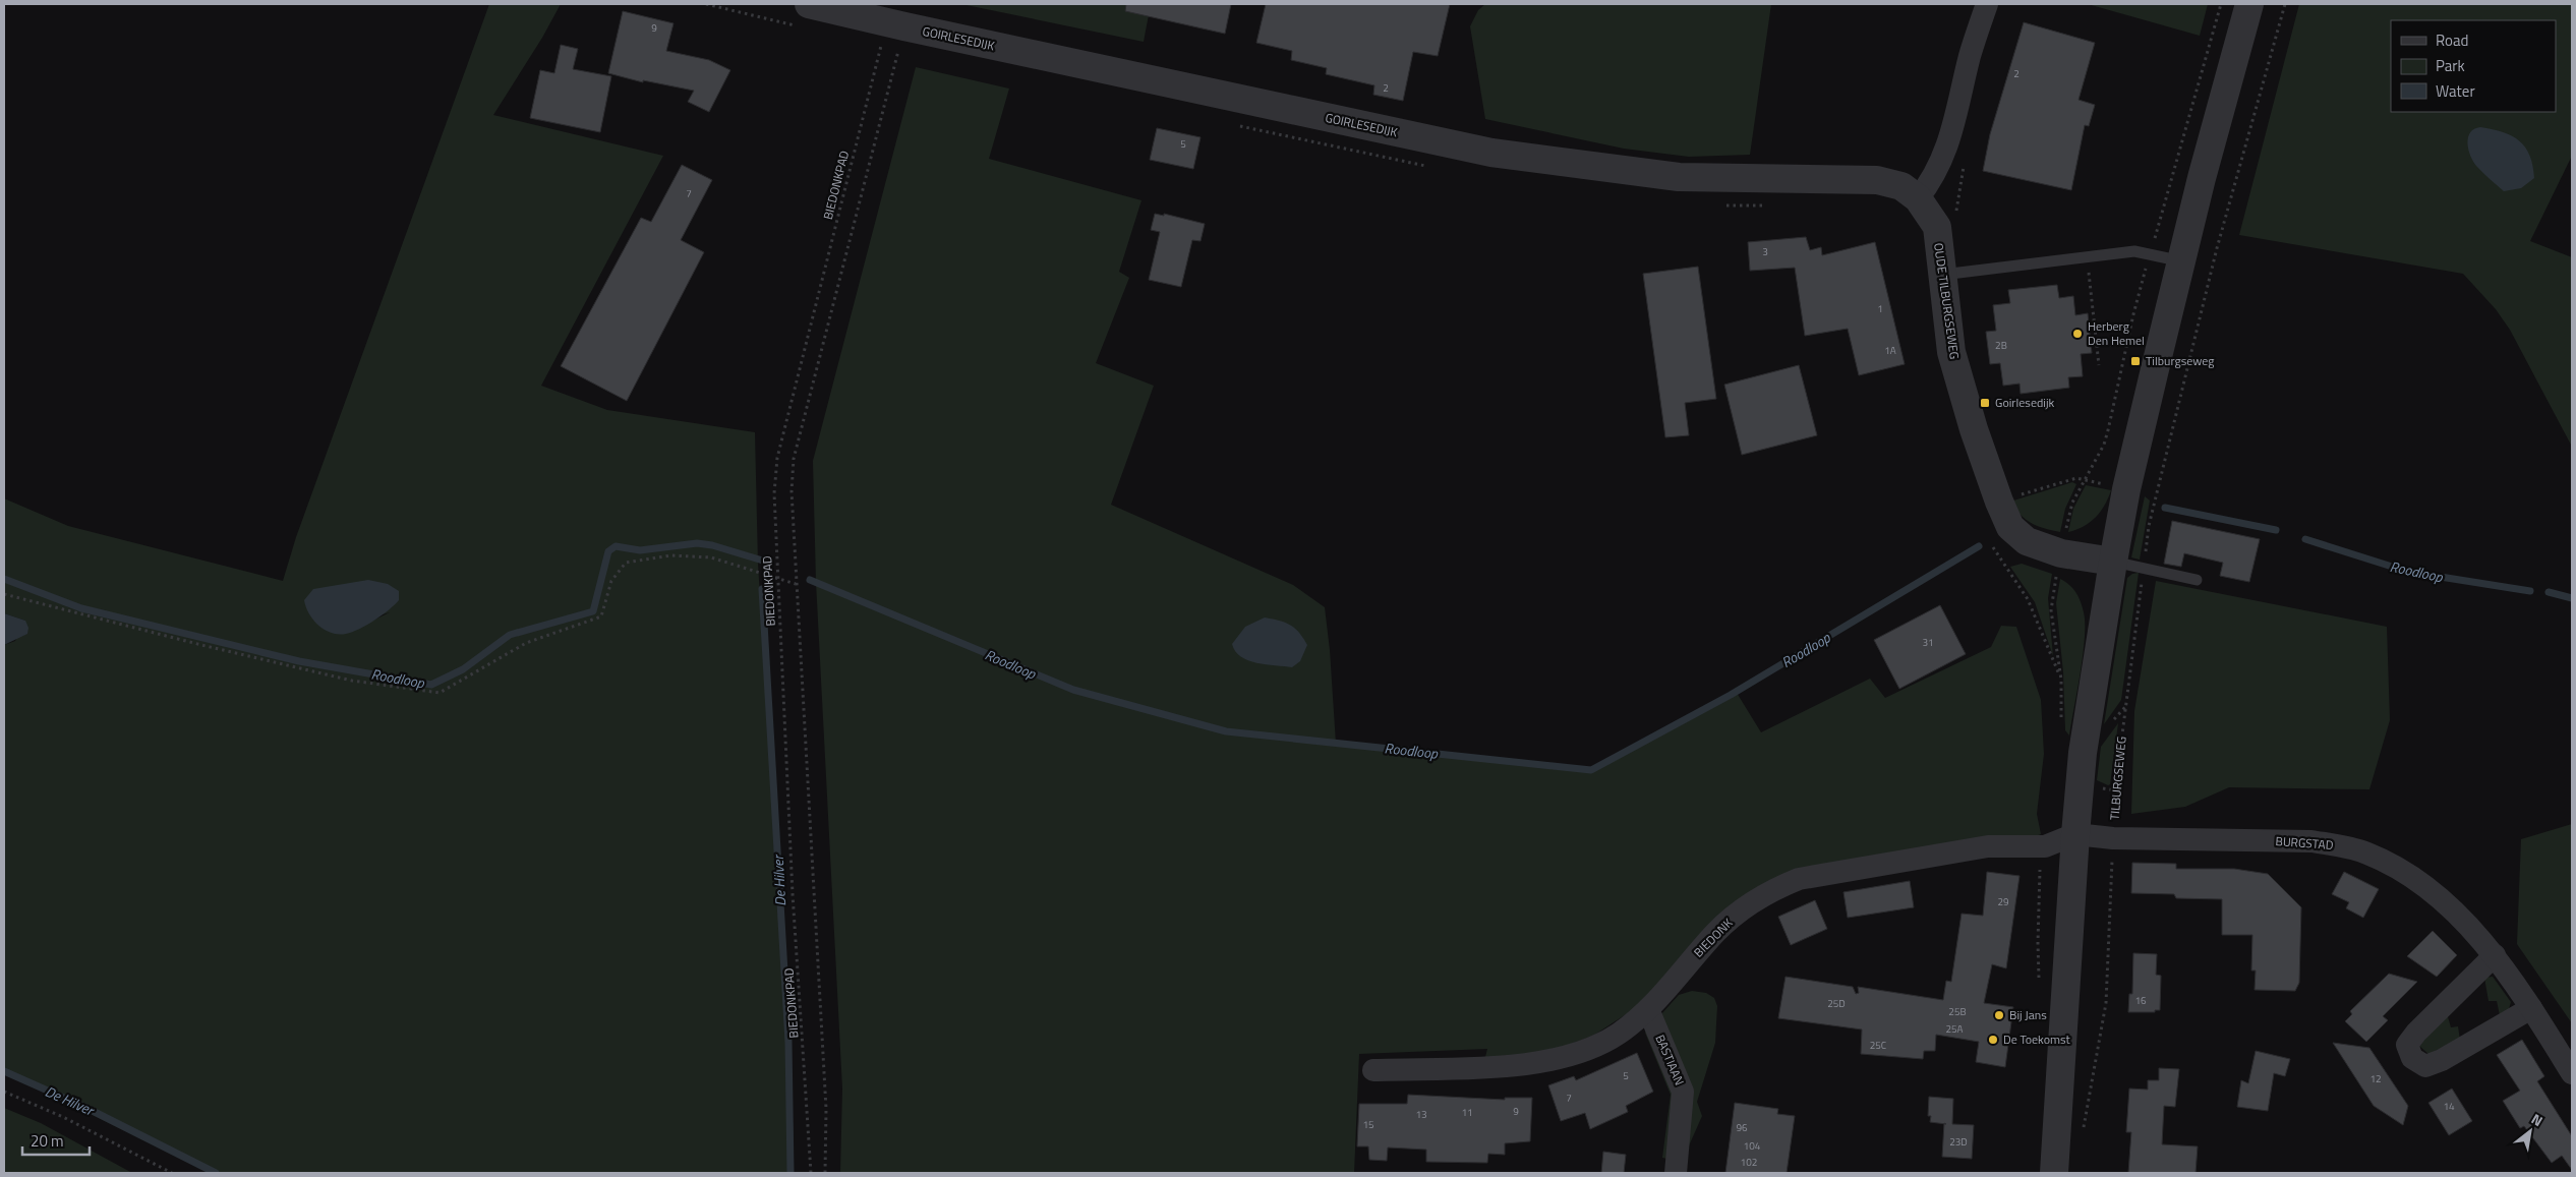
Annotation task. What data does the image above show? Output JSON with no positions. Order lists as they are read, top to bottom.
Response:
{
  "streets": {
    "street": [
      "GOIRLESEDIJK",
      "OUDE TILBURGSEWEG",
      "BURGSTAD",
      "BIEDONK",
      "BASTIAAN"
    ],
    "path": ["BIEDONKPAD", "TILBURGSEWEG"]
  },
  "crossings": [
    ["GOIRLESEDIJK", "BIEDONKPAD"],
    ["GOIRLESEDIJK", "OUDE TILBURGSEWEG"],
    ["TILBURGSEWEG", "BURGSTAD"],
    ["BURGSTAD", "BIEDONK"],
    ["BIEDONK", "BASTIAAN"]
  ],
  "water": ["Roodloop", "De Hilver"],
  "places": {
    "other": ["Herberg Den Hemel", "Bij Jans", "De Toekomst"],
    "transit": ["Tilburgseweg", "Goirlesedijk"]
  },
  "house_numbers": [
    "9",
    "2",
    "2",
    "5",
    "7",
    "3",
    "1",
    "2B",
    "1A",
    "31",
    "29",
    "16",
    "25D",
    "25B",
    "25A",
    "25C",
    "5",
    "12",
    "7",
    "14",
    "9",
    "11",
    "13",
    "15",
    "96",
    "23D",
    "104",
    "102"
  ],
  "legend": ["Road", "Park", "Water"],
  "scale_bar": "20 m",
  "north": "top right"
}
